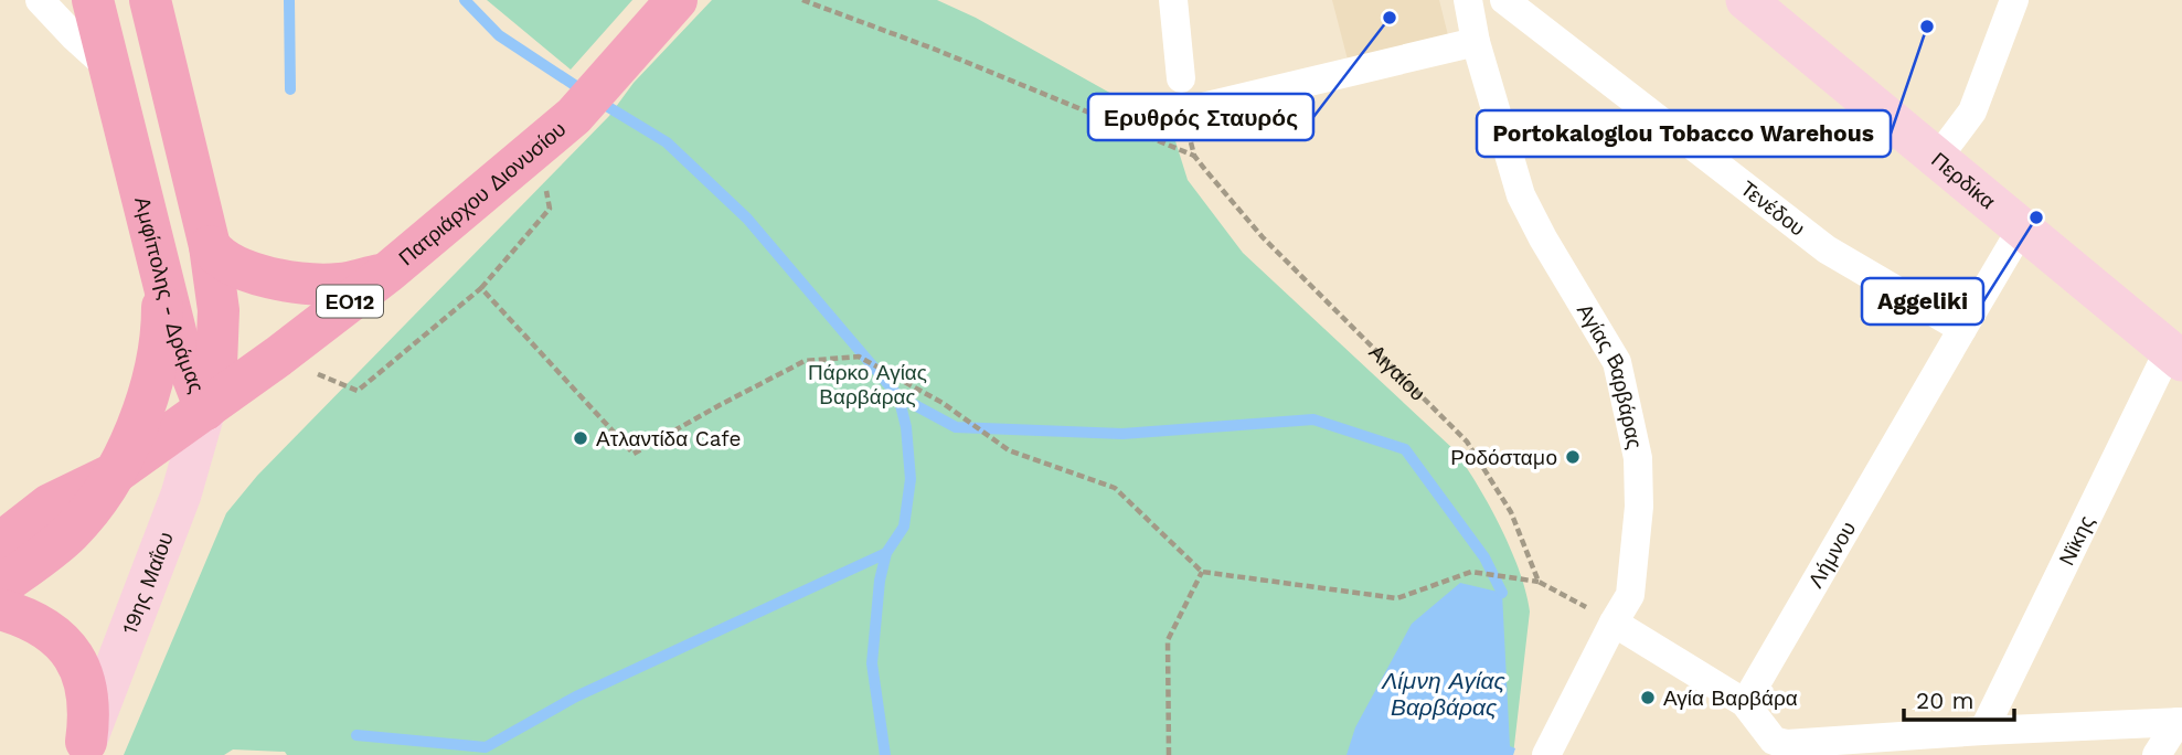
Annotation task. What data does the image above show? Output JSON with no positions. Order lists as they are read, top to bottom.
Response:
{
  "streets": {
    "main road": [
      "Περδίκα",
      "Πατριάρχου Διονυσίου",
      "Αμφίπολης - Δράμας",
      "ΕΟ12",
      "19ης Μαΐου"
    ],
    "street": [
      "Τενέδου",
      "Αγίας Βαρβάρας",
      "Νϊκης",
      "Λήμνου"
    ],
    "path": ["Αιγαίου"]
  },
  "crossings": [
    ["Περδίκα", "Νϊκης"],
    ["Πατριάρχου Διονυσίου", "Αμφίπολης - Δράμας"],
    ["Πατριάρχου Διονυσίου", "19ης Μαΐου"],
    ["Τενέδου", "Λήμνου"],
    ["Αμφίπολης - Δράμας", "19ης Μαΐου"]
  ],
  "water": ["Λίμνη Αγίας Βαρβάρας"],
  "parks": ["Πάρκο Αγίας Βαρβάρας"],
  "places": [
    "Ερυθρός Σταυρός",
    "Portokaloglou Tobacco Warehous",
    "Aggeliki",
    "Ατλαντίδα Cafe",
    "Ροδόσταμο",
    "Αγία Βαρβάρα"
  ],
  "scale_bar": "20 m"
}
